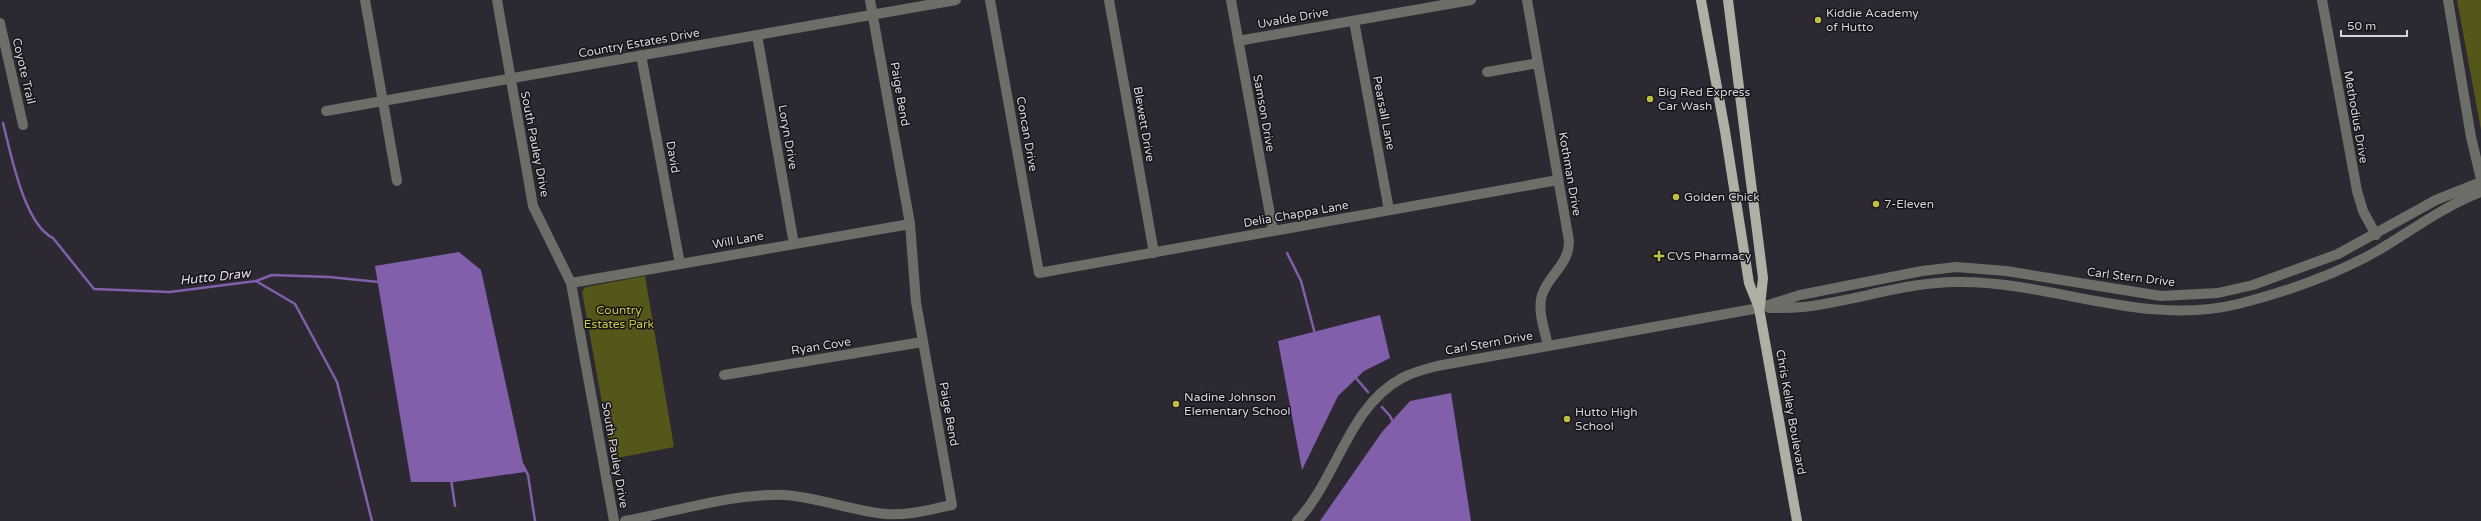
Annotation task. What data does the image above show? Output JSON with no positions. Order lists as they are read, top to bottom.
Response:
{
  "streets": {
    "main road": ["Chris Kelley Boulevard"],
    "street": [
      "Uvalde Drive",
      "Country Estates Drive",
      "Coyote Trail",
      "Paige Bend",
      "Samson Drive",
      "Pearsall Lane",
      "Methodius Drive",
      "Blewett Drive",
      "Concan Drive",
      "Loryn Drive",
      "South Pauley Drive",
      "David",
      "Kothman Drive",
      "Delia Chappa Lane",
      "Will Lane",
      "Carl Stern Drive",
      "Ryan Cove"
    ]
  },
  "crossings": [
    ["Uvalde Drive", "Samson Drive"],
    ["Uvalde Drive", "Pearsall Lane"],
    ["Country Estates Drive", "Paige Bend"],
    ["Country Estates Drive", "Loryn Drive"],
    ["Country Estates Drive", "South Pauley Drive"],
    ["Country Estates Drive", "David"],
    ["Paige Bend", "Will Lane"],
    ["Paige Bend", "Ryan Cove"],
    ["Samson Drive", "Delia Chappa Lane"],
    ["Pearsall Lane", "Delia Chappa Lane"],
    ["Methodius Drive", "Carl Stern Drive"],
    ["Blewett Drive", "Delia Chappa Lane"],
    ["Concan Drive", "Delia Chappa Lane"],
    ["Loryn Drive", "Will Lane"],
    ["South Pauley Drive", "Will Lane"],
    ["David", "Will Lane"],
    ["Kothman Drive", "Delia Chappa Lane"],
    ["Kothman Drive", "Carl Stern Drive"],
    ["Carl Stern Drive", "Chris Kelley Boulevard"]
  ],
  "water": ["Hutto Draw"],
  "parks": ["Country Estates Park"],
  "places": {
    "other": [
      "Kiddie Academy of Hutto",
      "Big Red Express Car Wash",
      "Golden Chick",
      "7-Eleven",
      "Nadine Johnson Elementary School",
      "Hutto High School"
    ],
    "health": ["CVS Pharmacy"]
  },
  "scale_bar": "50 m"
}
